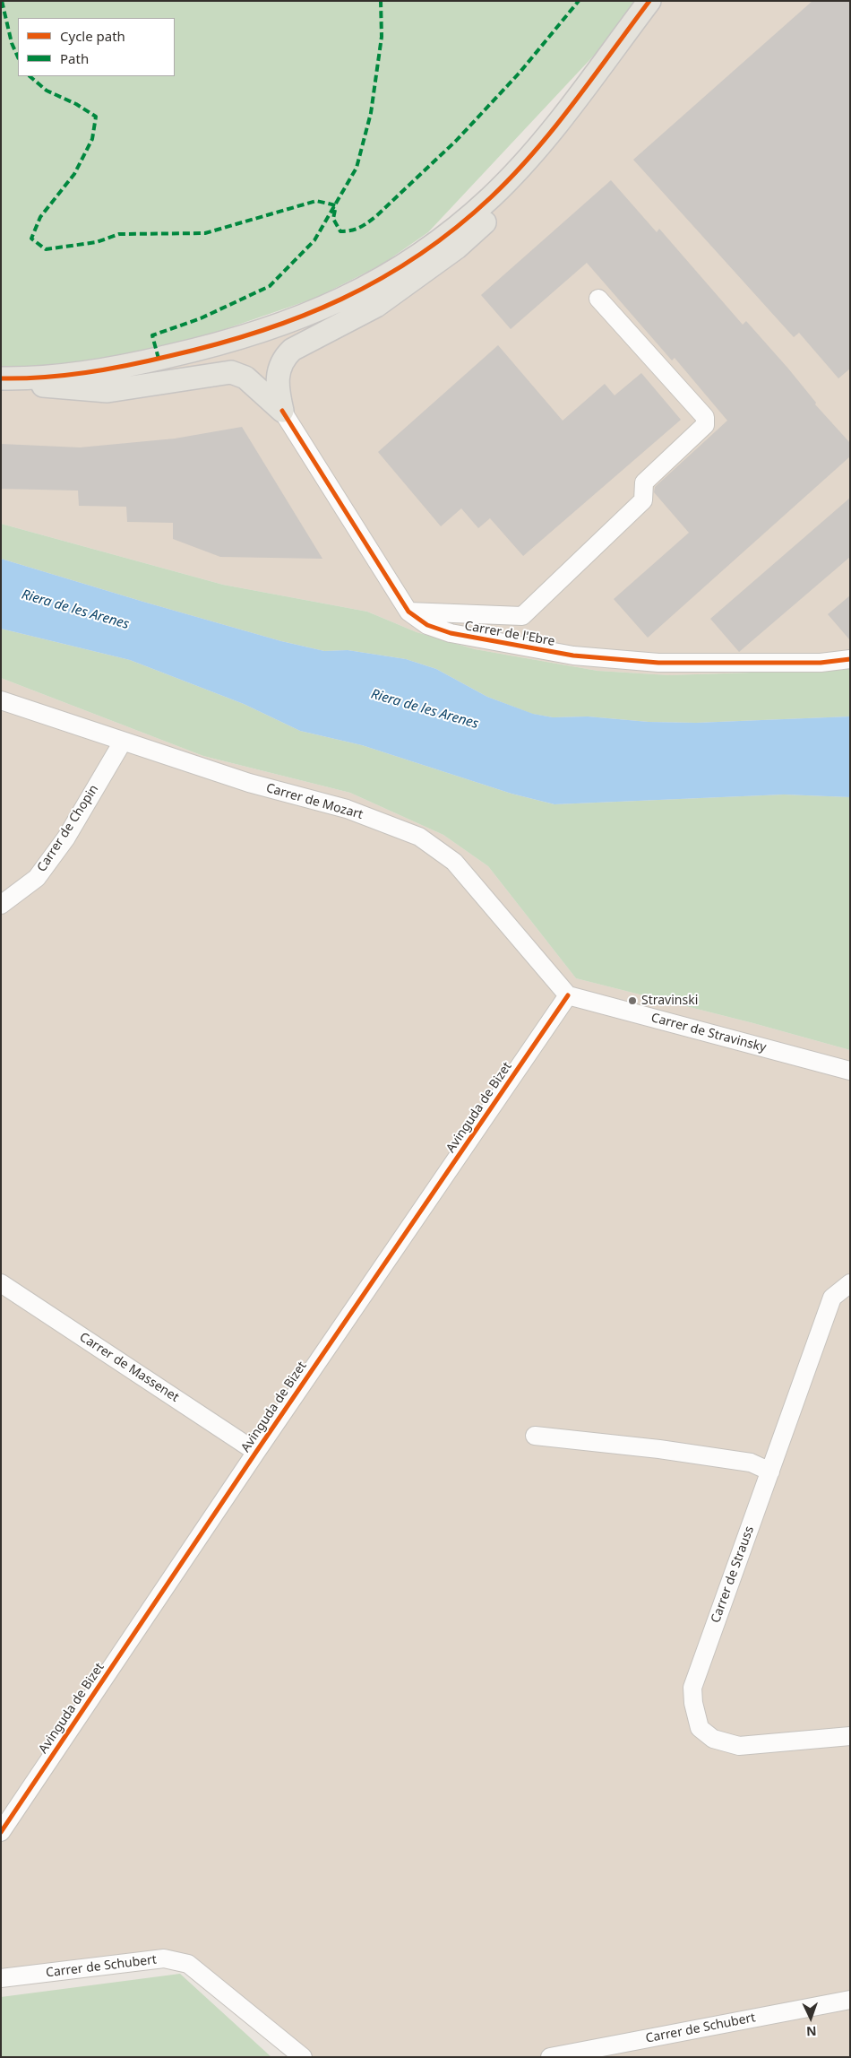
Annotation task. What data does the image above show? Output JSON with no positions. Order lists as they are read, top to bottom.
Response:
{
  "streets": {
    "street": [
      "Carrer de l'Ebre",
      "Carrer de Mozart",
      "Carrer de Chopin",
      "Carrer de Stravinsky",
      "Avinguda de Bizet",
      "Carrer de Massenet",
      "Carrer de Strauss",
      "Carrer de Schubert"
    ]
  },
  "crossings": [
    ["Carrer de Mozart", "Carrer de Chopin"],
    ["Carrer de Mozart", "Carrer de Stravinsky"],
    ["Carrer de Mozart", "Avinguda de Bizet"],
    ["Carrer de Stravinsky", "Avinguda de Bizet"],
    ["Avinguda de Bizet", "Carrer de Massenet"]
  ],
  "water": ["Riera de les Arenes"],
  "places": ["Stravinski"],
  "legend": ["Cycle path", "Path"],
  "north": "bottom"
}
